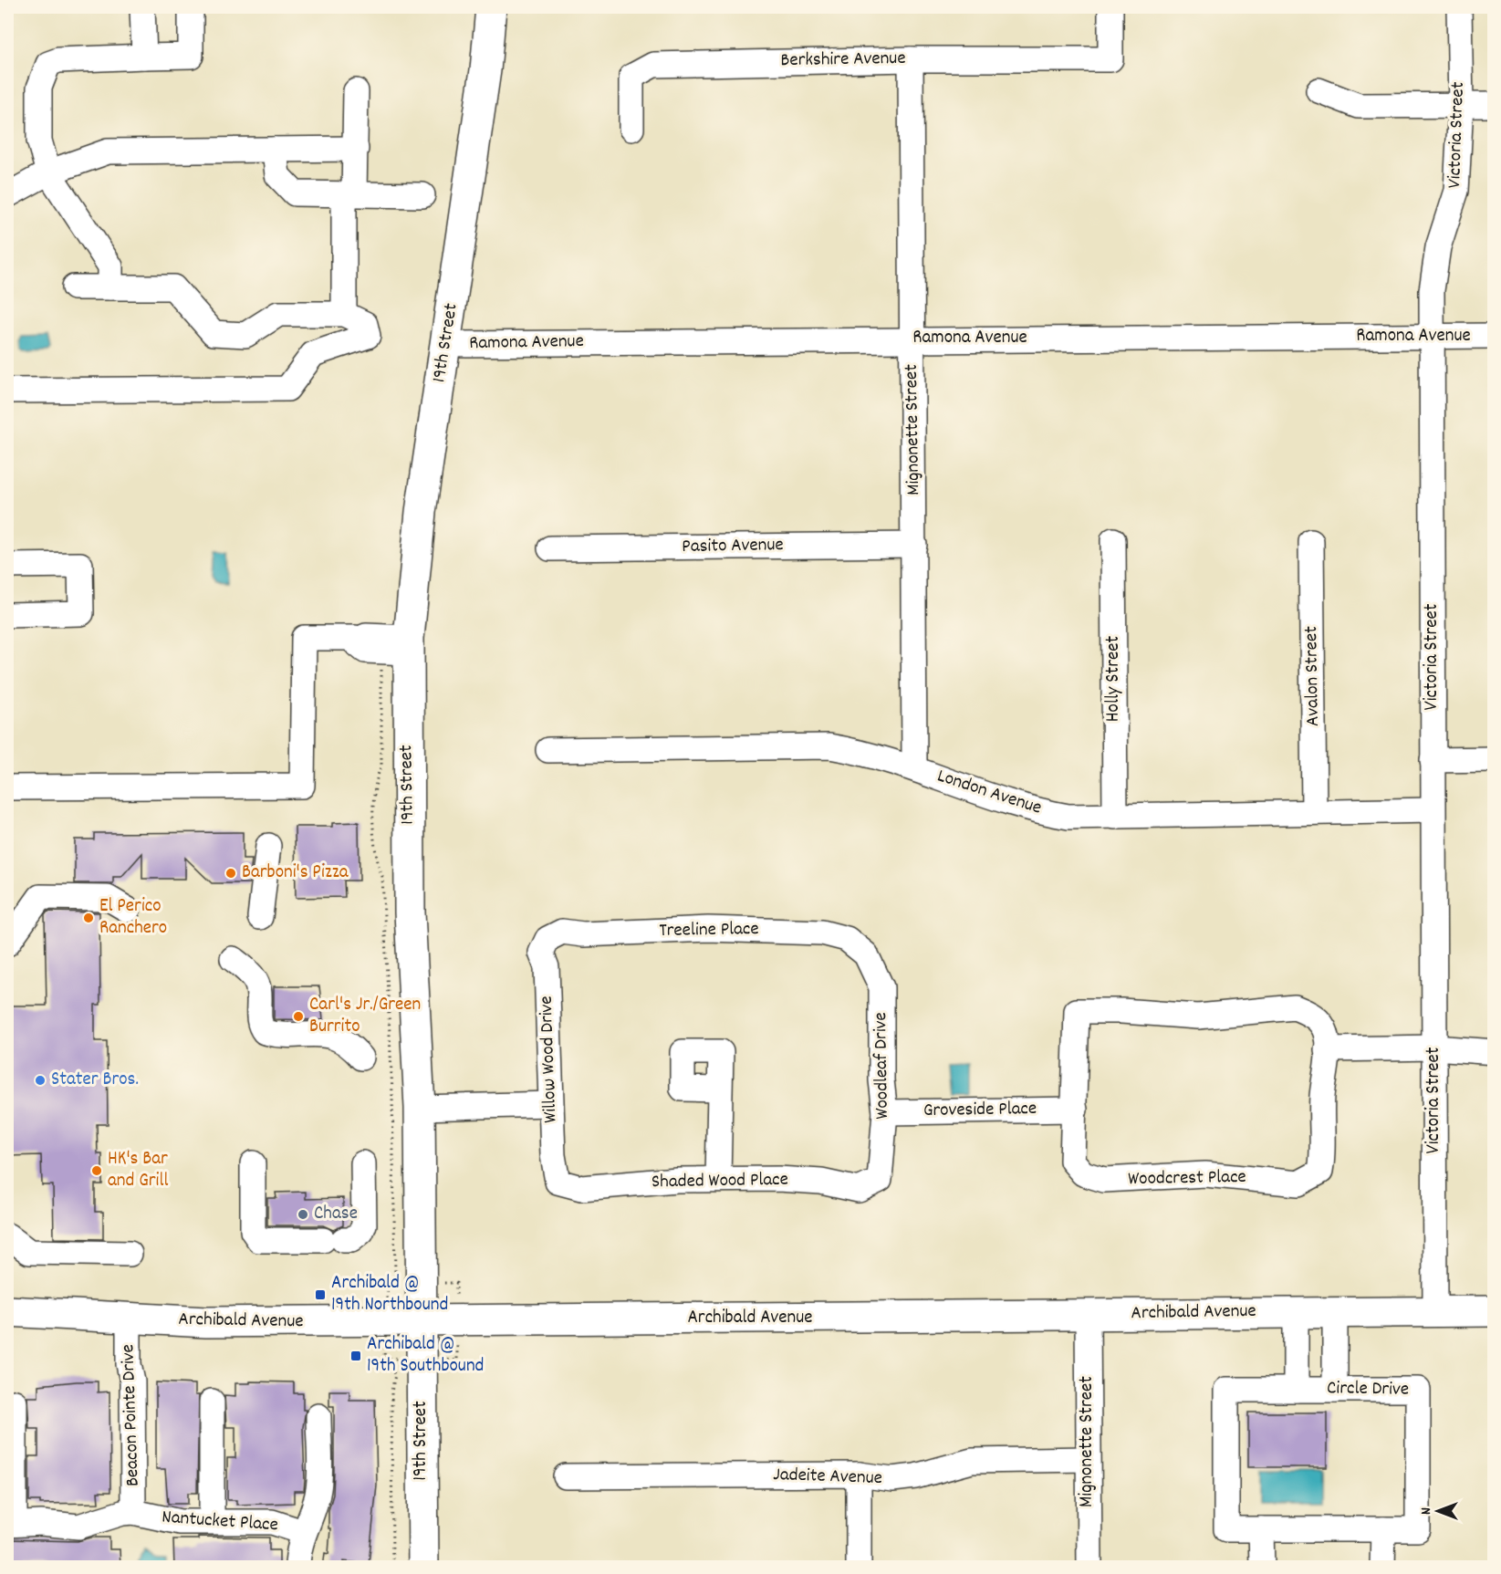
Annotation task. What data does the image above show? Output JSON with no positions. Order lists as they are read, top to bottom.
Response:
{
  "streets": {
    "main road": ["19th Street", "Archibald Avenue"],
    "street": [
      "Berkshire Avenue",
      "Victoria Street",
      "Ramona Avenue",
      "Mignonette Street",
      "Pasito Avenue",
      "Avalon Street",
      "Holly Street",
      "London Avenue",
      "Treeline Place",
      "Willow Wood Drive",
      "Woodleaf Drive",
      "Groveside Place",
      "Woodcrest Place",
      "Shaded Wood Place",
      "Circle Drive",
      "Beacon Pointe Drive",
      "Jadeite Avenue",
      "Nantucket Place"
    ]
  },
  "crossings": [
    ["Berkshire Avenue", "Mignonette Street"],
    ["Victoria Street", "Ramona Avenue"],
    ["Victoria Street", "London Avenue"],
    ["Victoria Street", "Archibald Avenue"],
    ["Ramona Avenue", "19th Street"],
    ["Ramona Avenue", "Mignonette Street"],
    ["19th Street", "Archibald Avenue"],
    ["Mignonette Street", "Pasito Avenue"],
    ["Mignonette Street", "London Avenue"],
    ["Mignonette Street", "Archibald Avenue"],
    ["Mignonette Street", "Jadeite Avenue"],
    ["Avalon Street", "London Avenue"],
    ["Holly Street", "London Avenue"],
    ["Treeline Place", "Willow Wood Drive"],
    ["Treeline Place", "Woodleaf Drive"],
    ["Willow Wood Drive", "Shaded Wood Place"],
    ["Woodleaf Drive", "Groveside Place"],
    ["Woodleaf Drive", "Shaded Wood Place"],
    ["Groveside Place", "Woodcrest Place"],
    ["Archibald Avenue", "Beacon Pointe Drive"],
    ["Beacon Pointe Drive", "Nantucket Place"]
  ],
  "places": {
    "other": [
      "Barboni's Pizza",
      "El Perico Ranchero",
      "Carl's Jr./Green Burrito",
      "Stater Bros.",
      "HK's Bar and Grill",
      "Chase"
    ],
    "transit": ["Archibald @ 19th Northbound", "Archibald @ 19th Southbound"]
  },
  "north": "left"
}
